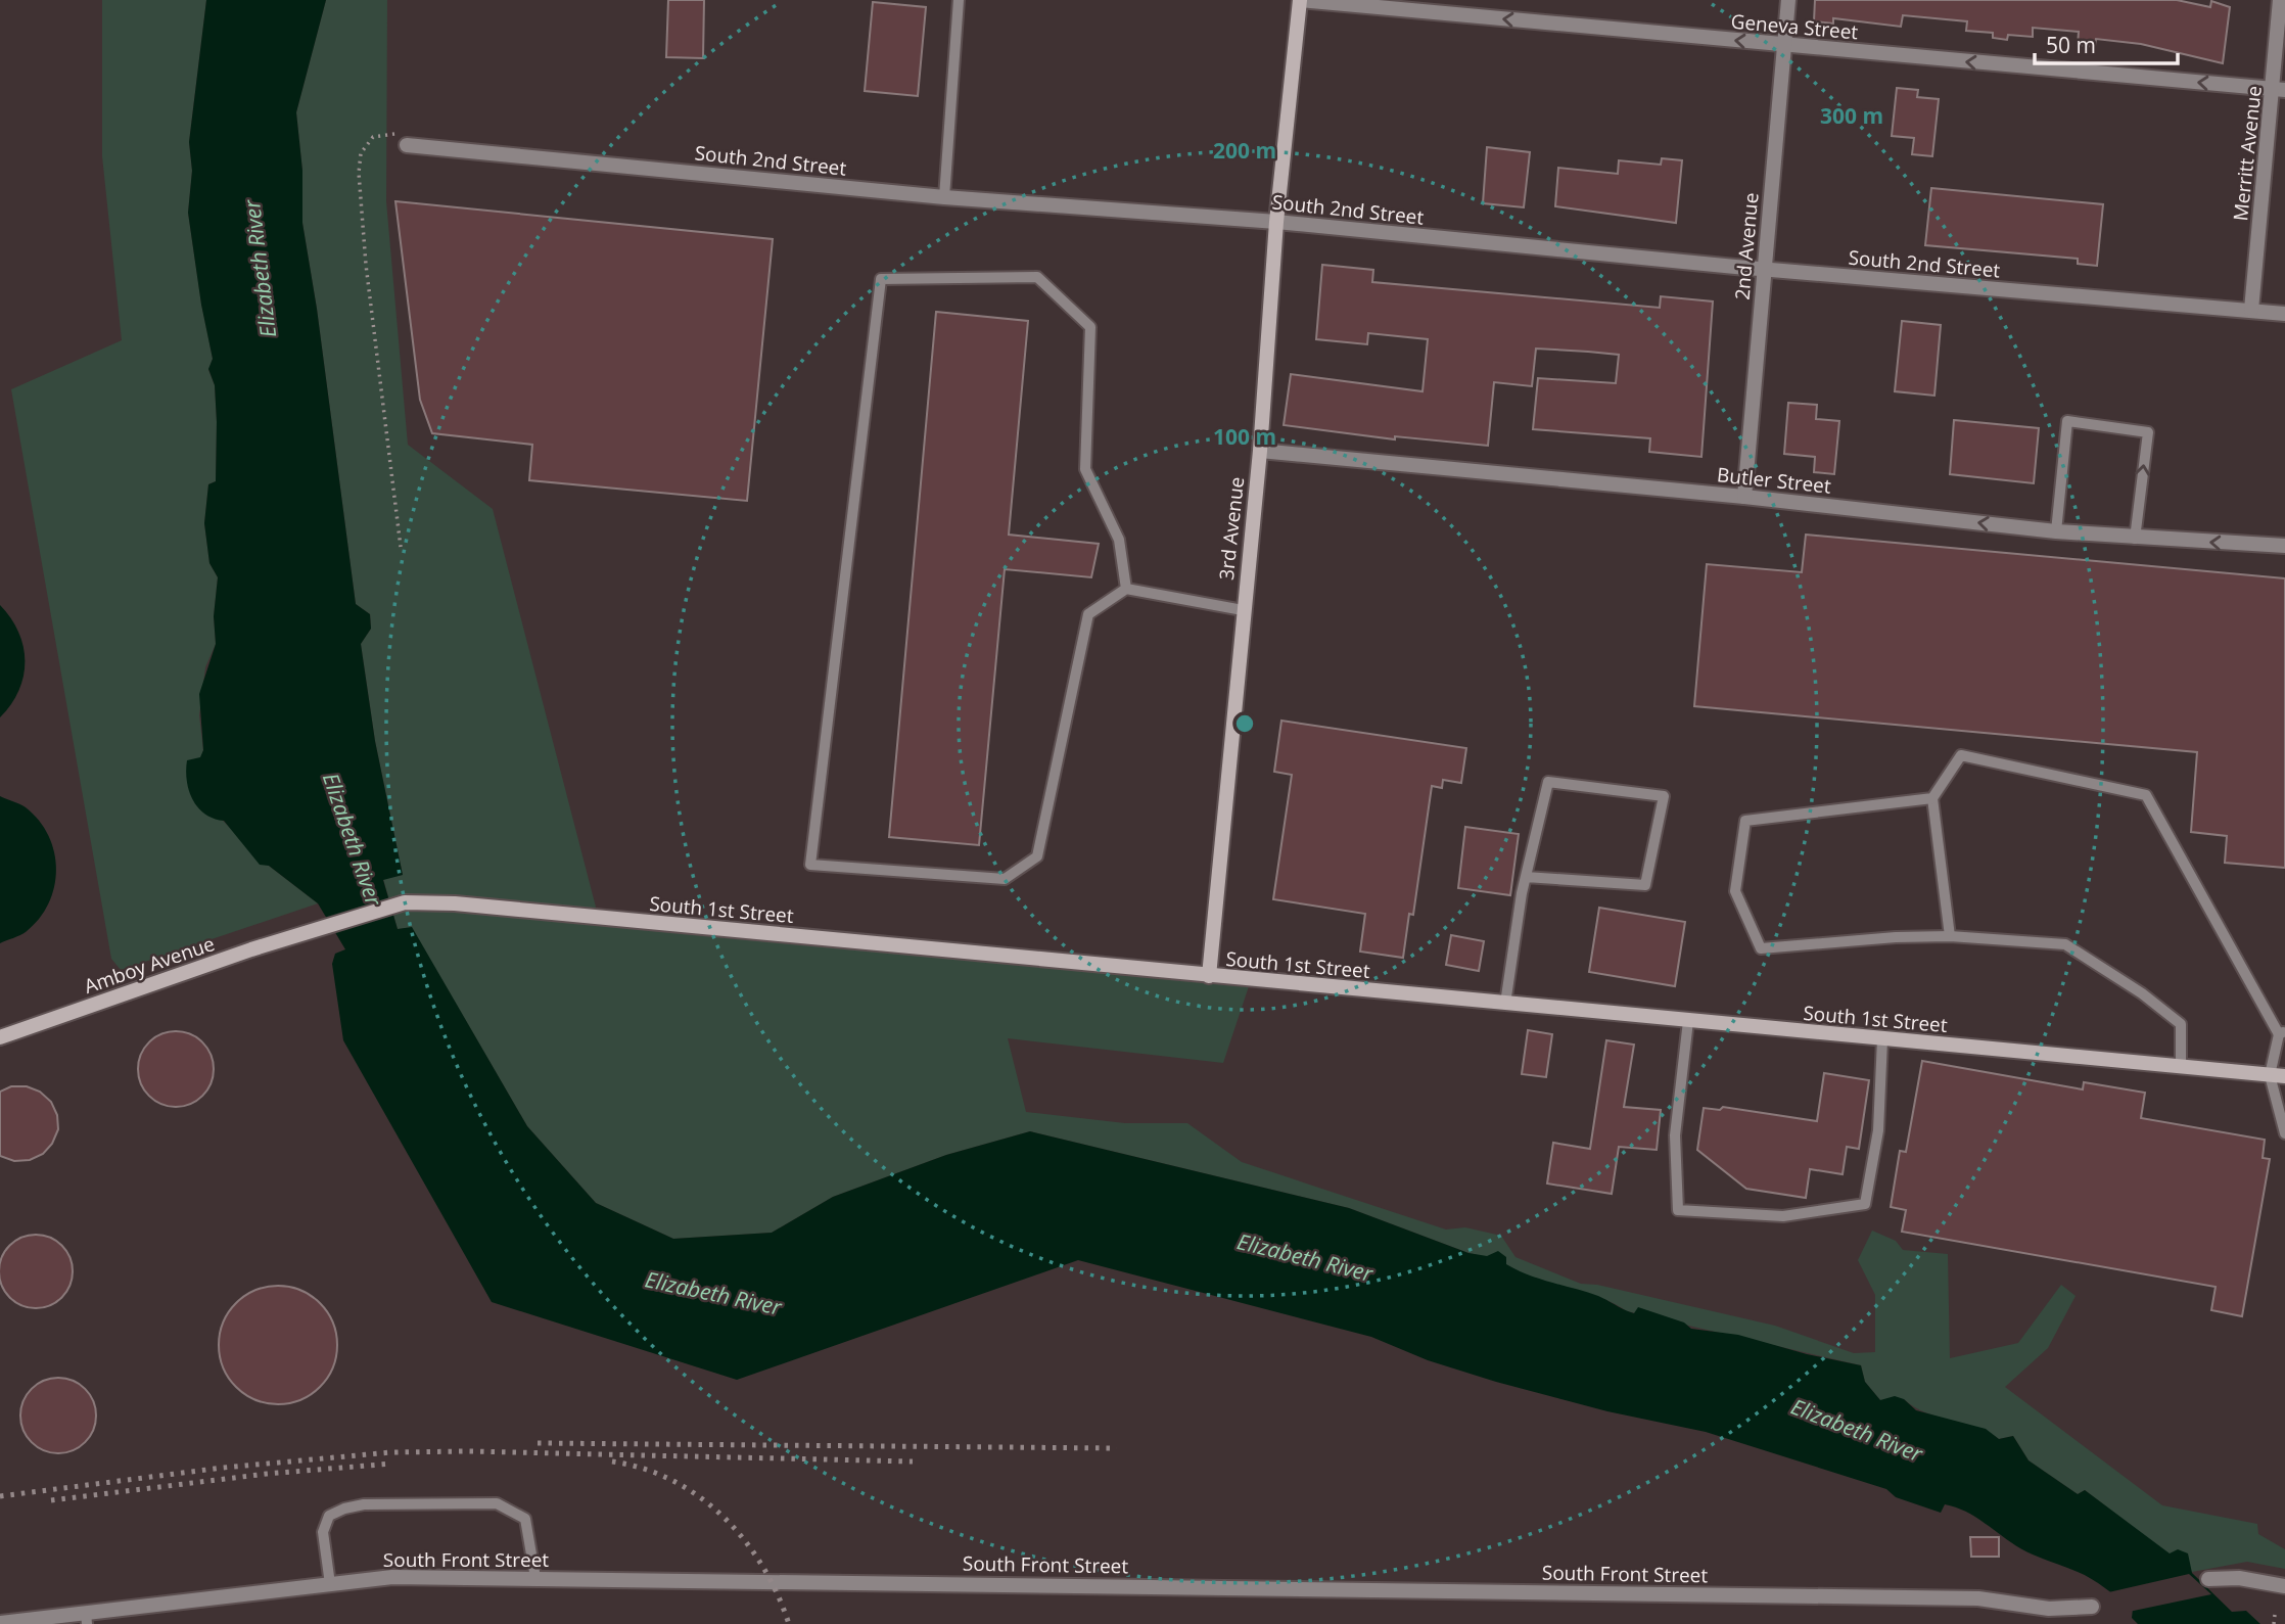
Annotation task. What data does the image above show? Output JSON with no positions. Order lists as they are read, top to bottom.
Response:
{
  "streets": {
    "street": [
      "Geneva Street",
      "Merritt Avenue",
      "South 2nd Street",
      "2nd Avenue",
      "Butler Street",
      "3rd Avenue",
      "South 1st Street",
      "Amboy Avenue",
      "South Front Street"
    ]
  },
  "crossings": [
    ["Geneva Street", "Merritt Avenue"],
    ["Geneva Street", "2nd Avenue"],
    ["Geneva Street", "3rd Avenue"],
    ["Merritt Avenue", "South 2nd Street"],
    ["South 2nd Street", "2nd Avenue"],
    ["South 2nd Street", "3rd Avenue"],
    ["2nd Avenue", "Butler Street"],
    ["Butler Street", "3rd Avenue"],
    ["3rd Avenue", "South 1st Street"],
    ["South 1st Street", "Amboy Avenue"]
  ],
  "one_way": ["Geneva Street", "Butler Street"],
  "water": ["Elizabeth River"],
  "scale_bar": "50 m",
  "rings": ["300 m", "200 m", "100 m"]
}
